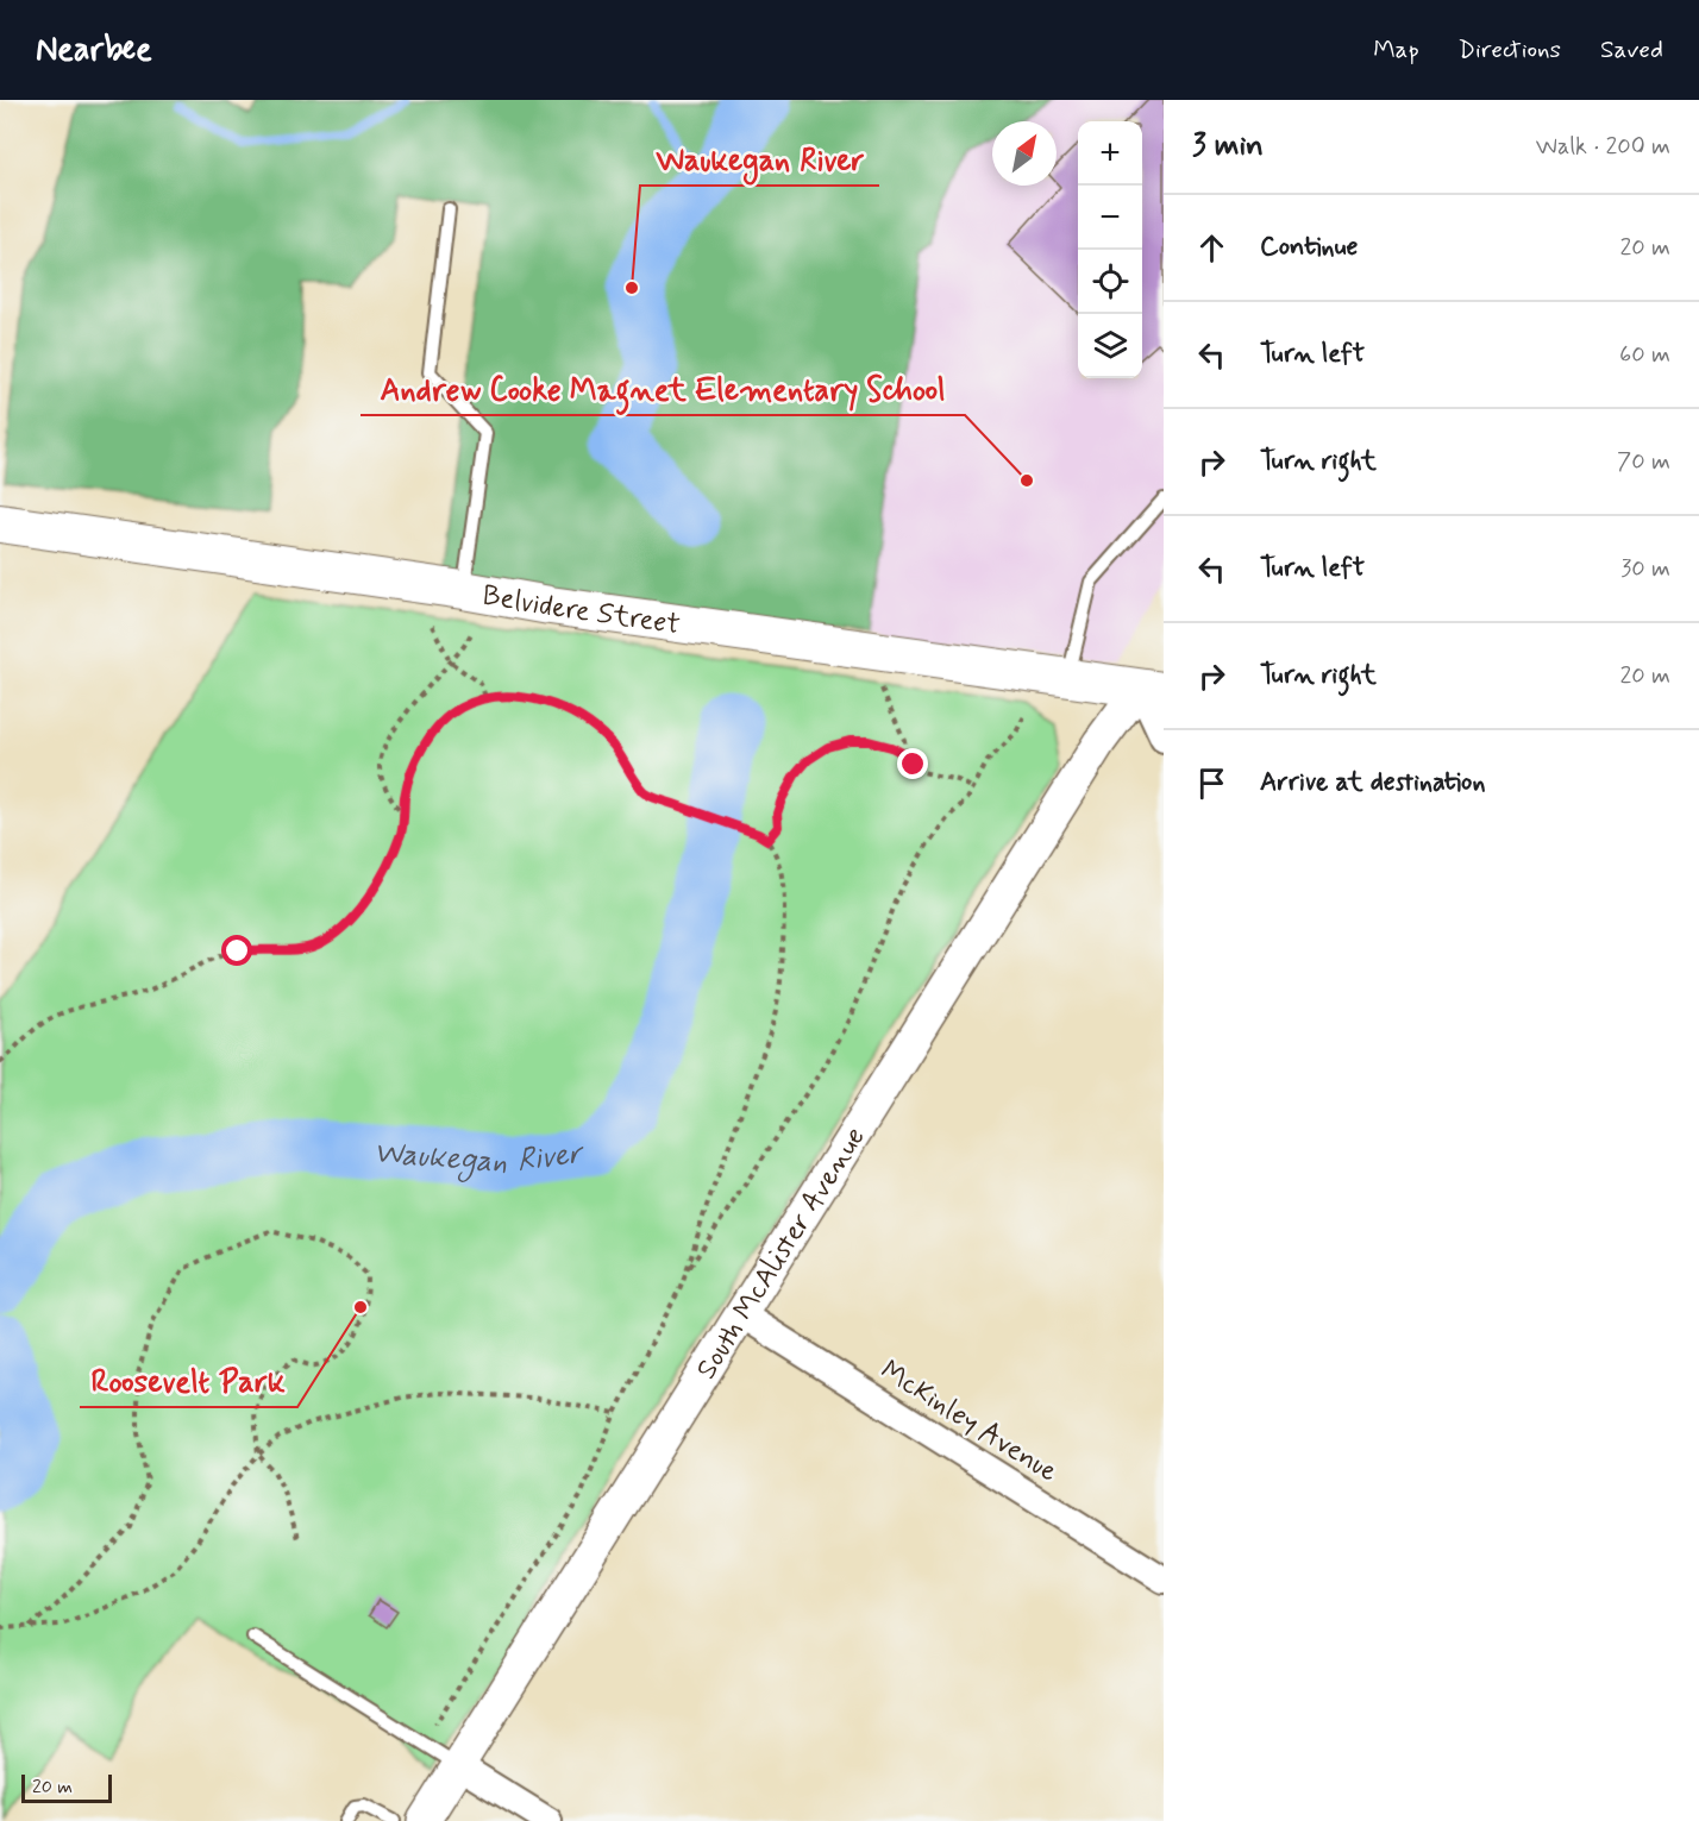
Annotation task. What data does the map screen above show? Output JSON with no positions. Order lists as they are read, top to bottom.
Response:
{
  "streets": {
    "main road": ["Belvidere Street"],
    "street": ["South McAlister Avenue", "McKinley Avenue"]
  },
  "crossings": [
    ["Belvidere Street", "South McAlister Avenue"],
    ["South McAlister Avenue", "McKinley Avenue"]
  ],
  "water": ["Waukegan River"],
  "places": ["Waukegan River", "Andrew Cooke Magnet Elementary School", "Roosevelt Park"],
  "scale_bar": "20 m",
  "north": "top right",
  "page": {
    "header": "Nearbee",
    "nav": ["Map", "Directions", "Saved"],
    "heading": ["3 min", "Walk · 200 m"],
    "map_buttons": ["+", "−"],
    "list": [
      ["Continue", "20 m"],
      ["Turn left", "60 m"],
      ["Turn right", "70 m"],
      ["Turn left", "30 m"],
      ["Turn right", "20 m"],
      "Arrive at destination"
    ],
    "scale": "20 m"
  }
}
